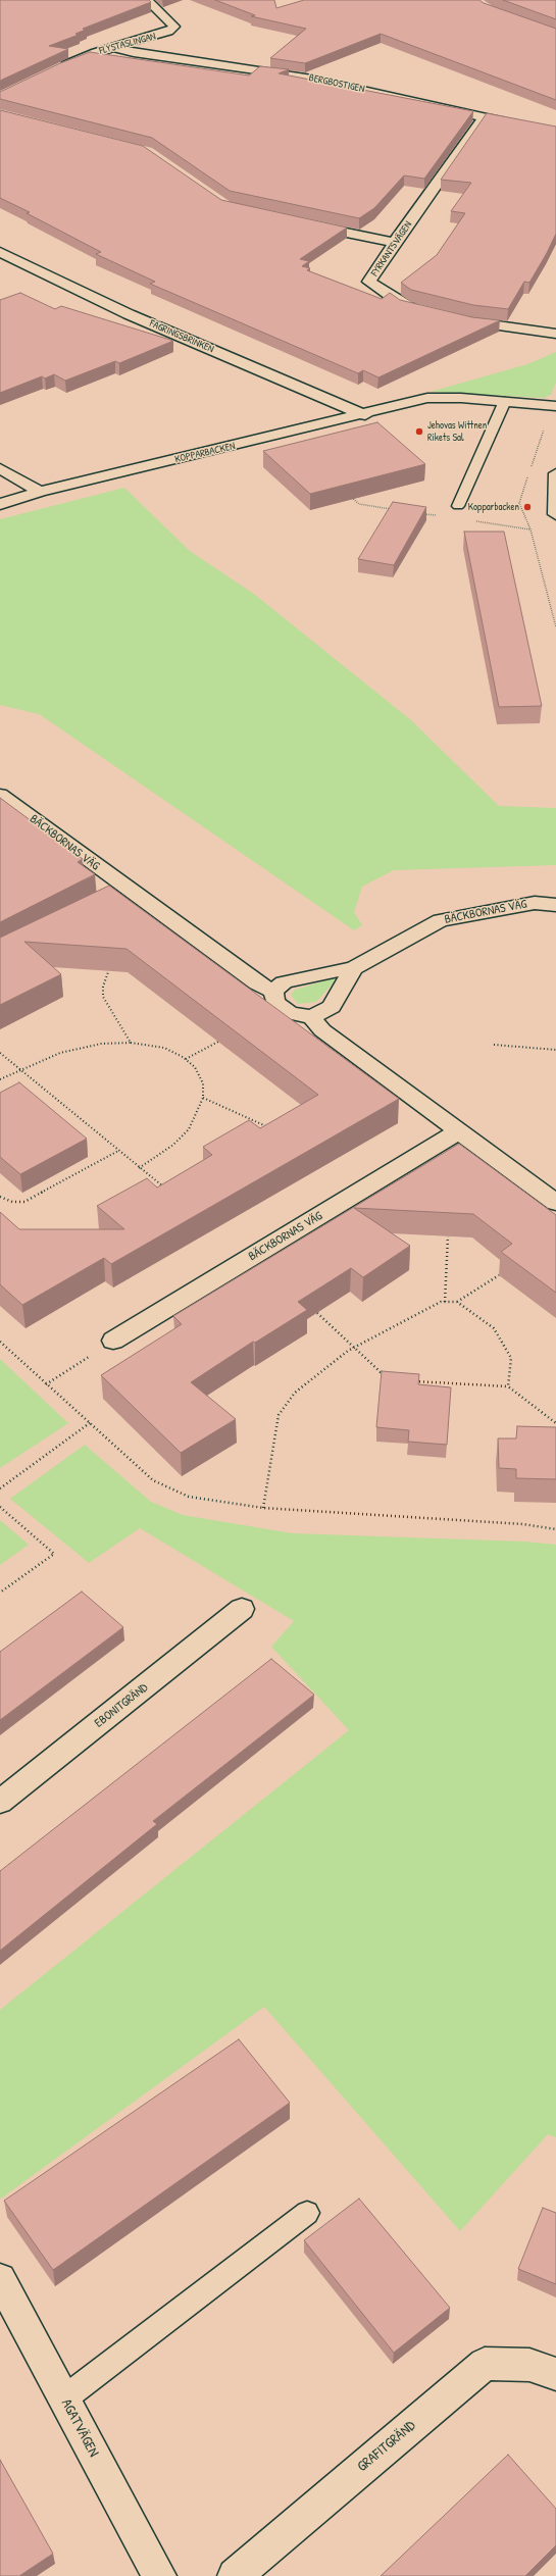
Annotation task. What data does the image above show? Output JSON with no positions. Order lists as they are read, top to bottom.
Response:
{
  "streets": {
    "street": [
      "FLYSTASLINGAN",
      "BERGBOSTIGEN",
      "FYRKANTSVÄGEN",
      "FÄGRINGSBRINKEN",
      "KOPPARBACKEN",
      "BÄCKBORNAS VÄG",
      "EBONITGRÄND",
      "AGATVÄGEN",
      "GRAFITGRÄND"
    ]
  },
  "crossings": [
    ["FLYSTASLINGAN", "BERGBOSTIGEN"],
    ["BERGBOSTIGEN", "FYRKANTSVÄGEN"],
    ["FÄGRINGSBRINKEN", "KOPPARBACKEN"]
  ],
  "places": ["Jehovas Wittnen Rikets Sal", "Kopparbacken"]
}
